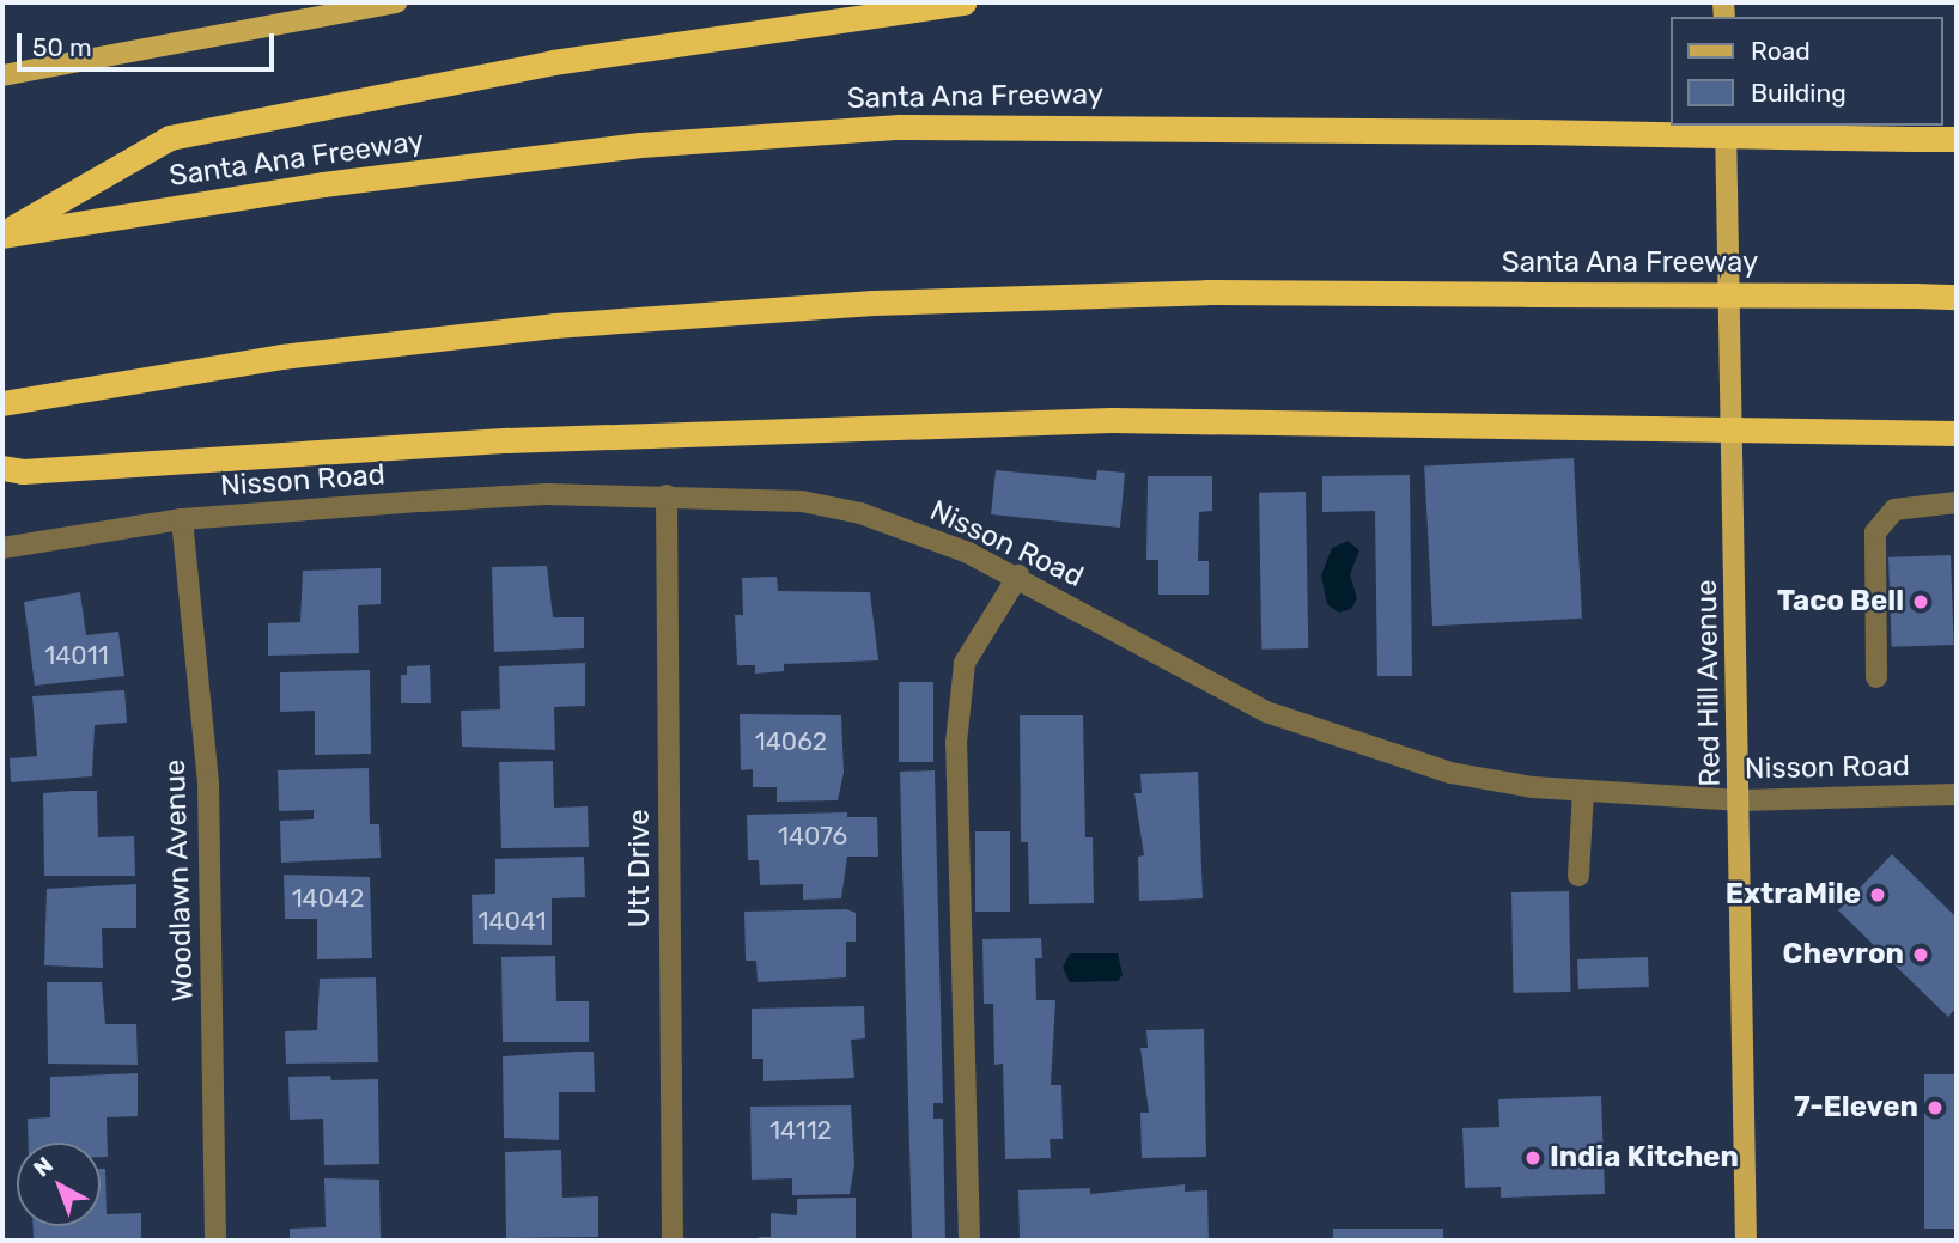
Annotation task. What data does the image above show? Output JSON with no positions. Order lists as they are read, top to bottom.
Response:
{
  "streets": {
    "highway": ["Santa Ana Freeway"],
    "main road": ["Red Hill Avenue"],
    "street": ["Nisson Road", "Utt Drive", "Woodlawn Avenue"]
  },
  "crossings": [
    ["Nisson Road", "Red Hill Avenue"],
    ["Nisson Road", "Utt Drive"],
    ["Nisson Road", "Woodlawn Avenue"]
  ],
  "places": [
    "Taco Bell",
    "ExtraMile",
    "Chevron",
    "7-Eleven",
    "India Kitchen"
  ],
  "house_numbers": [
    "14011",
    "14062",
    "14076",
    "14042",
    "14041",
    "14112"
  ],
  "legend": ["Road", "Building"],
  "scale_bar": "50 m",
  "north": "top left"
}
